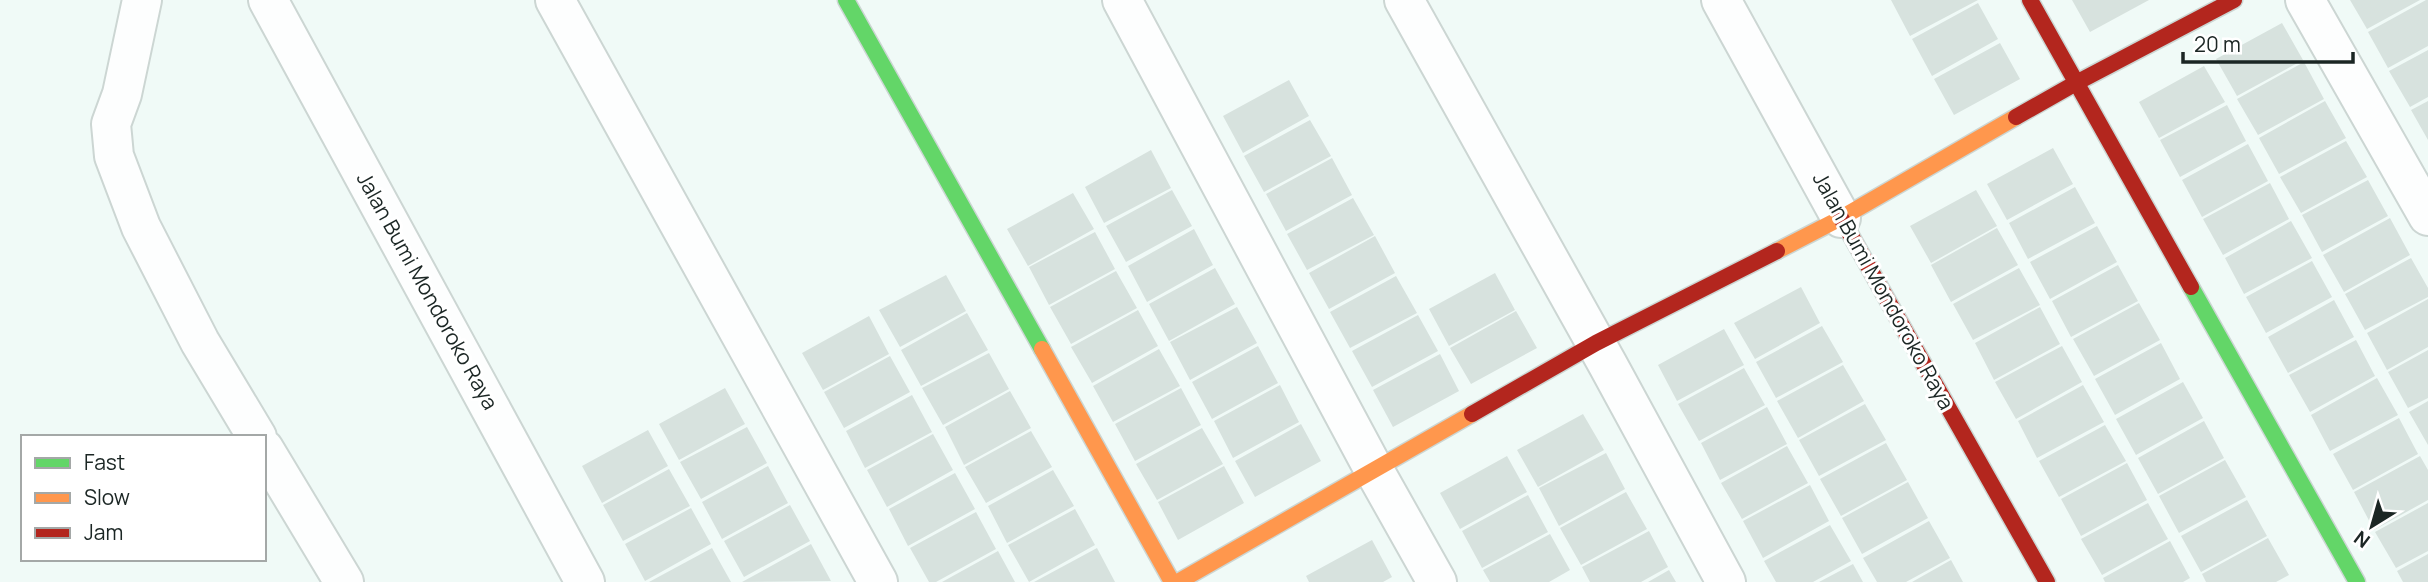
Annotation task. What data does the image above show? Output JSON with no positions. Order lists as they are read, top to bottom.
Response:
{
  "streets": {
    "street": ["Jalan Bumi Mondoroko Raya"]
  },
  "legend": ["Fast", "Slow", "Jam"],
  "scale_bar": "20 m",
  "north": "bottom left"
}
